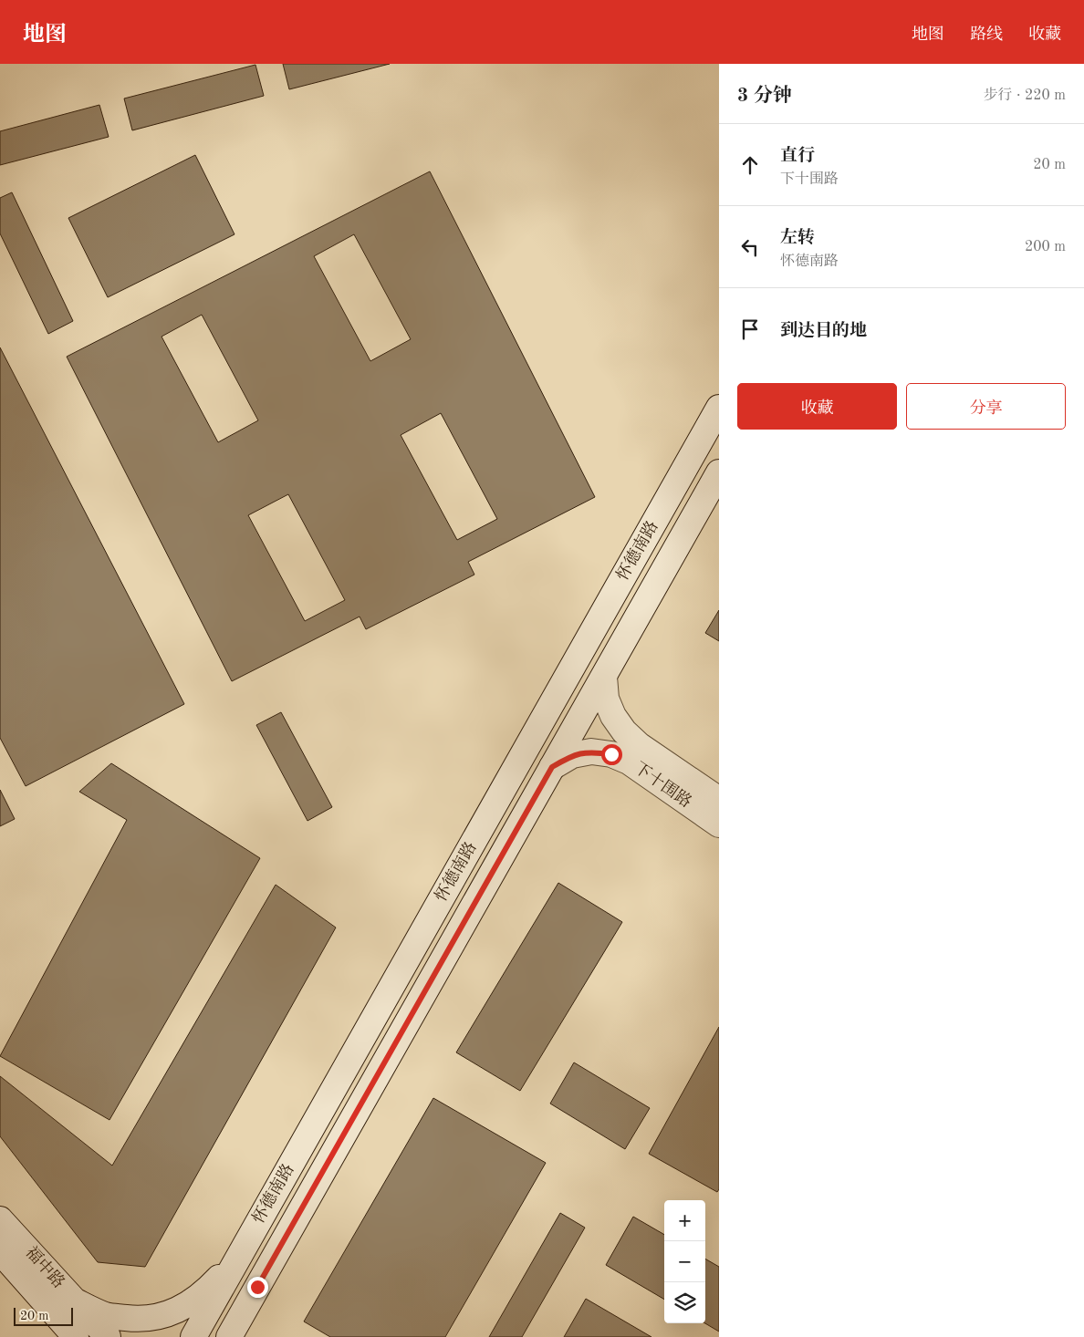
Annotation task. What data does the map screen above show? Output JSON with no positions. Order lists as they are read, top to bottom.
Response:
{
  "streets": {
    "main road": ["怀德南路", "下十围路", "福中路"]
  },
  "crossings": [
    ["怀德南路", "下十围路"]
  ],
  "scale_bar": "20 m",
  "page": {
    "header": "地图",
    "nav": ["地图", "路线", "收藏"],
    "heading": ["3 分钟", "步行 · 220 m"],
    "list": [
      ["直行", "下十围路", "20 m"],
      ["左转", "怀德南路", "200 m"],
      "到达目的地"
    ],
    "buttons": ["收藏", "分享"],
    "map_buttons": ["+", "−"],
    "scale": "20 m"
  }
}
